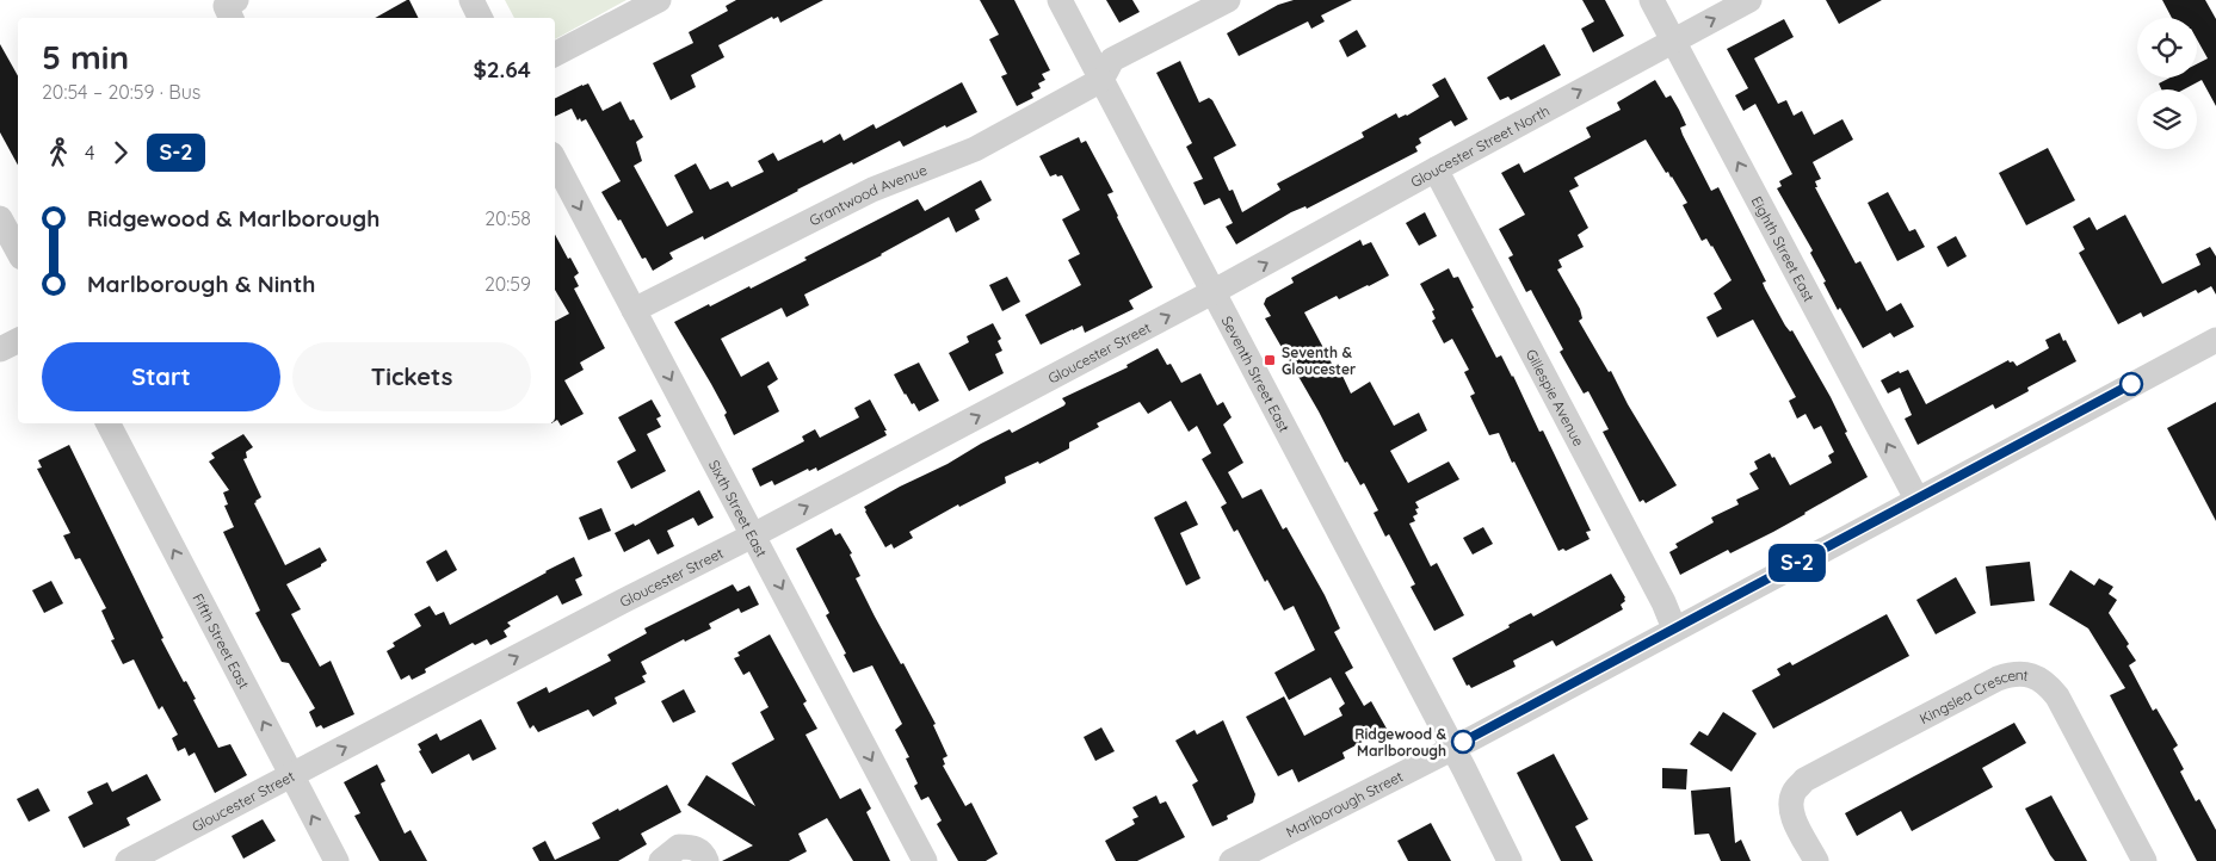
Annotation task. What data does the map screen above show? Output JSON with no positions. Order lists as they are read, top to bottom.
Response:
{
  "streets": {
    "street": [
      "Gloucester Street North",
      "Grantwood Avenue",
      "Eighth Street East",
      "Gloucester Street",
      "Seventh Street East",
      "Gillespie Avenue",
      "Sixth Street East",
      "Fifth Street East",
      "Kingslea Crescent",
      "Marlborough Street"
    ]
  },
  "crossings": [
    ["Gloucester Street North", "Eighth Street East"],
    ["Gloucester Street North", "Gloucester Street"],
    ["Gloucester Street North", "Seventh Street East"],
    ["Gloucester Street North", "Gillespie Avenue"],
    ["Grantwood Avenue", "Seventh Street East"],
    ["Grantwood Avenue", "Sixth Street East"],
    ["Eighth Street East", "Marlborough Street"],
    ["Gloucester Street", "Seventh Street East"],
    ["Gloucester Street", "Sixth Street East"],
    ["Gloucester Street", "Fifth Street East"],
    ["Seventh Street East", "Marlborough Street"],
    ["Gillespie Avenue", "Marlborough Street"]
  ],
  "one_way": [
    "Gloucester Street North",
    "Eighth Street East",
    "Gloucester Street",
    "Sixth Street East",
    "Fifth Street East"
  ],
  "places": {
    "transit": ["Seventh & Gloucester"],
    "other": ["Ridgewood & Marlborough"]
  },
  "lines": ["bus line S-2"],
  "page": {
    "on_map": "S-2",
    "heading": ["5 min", "20:54 – 20:59 · Bus", "$2.64"],
    "legs": ["4", "S-2"],
    "list": [
      {
        "name": "Ridgewood & Marlborough",
        "value": "20:58"
      },
      {
        "name": "Marlborough & Ninth",
        "value": "20:59"
      }
    ],
    "buttons": ["Start", "Tickets"]
  }
}
